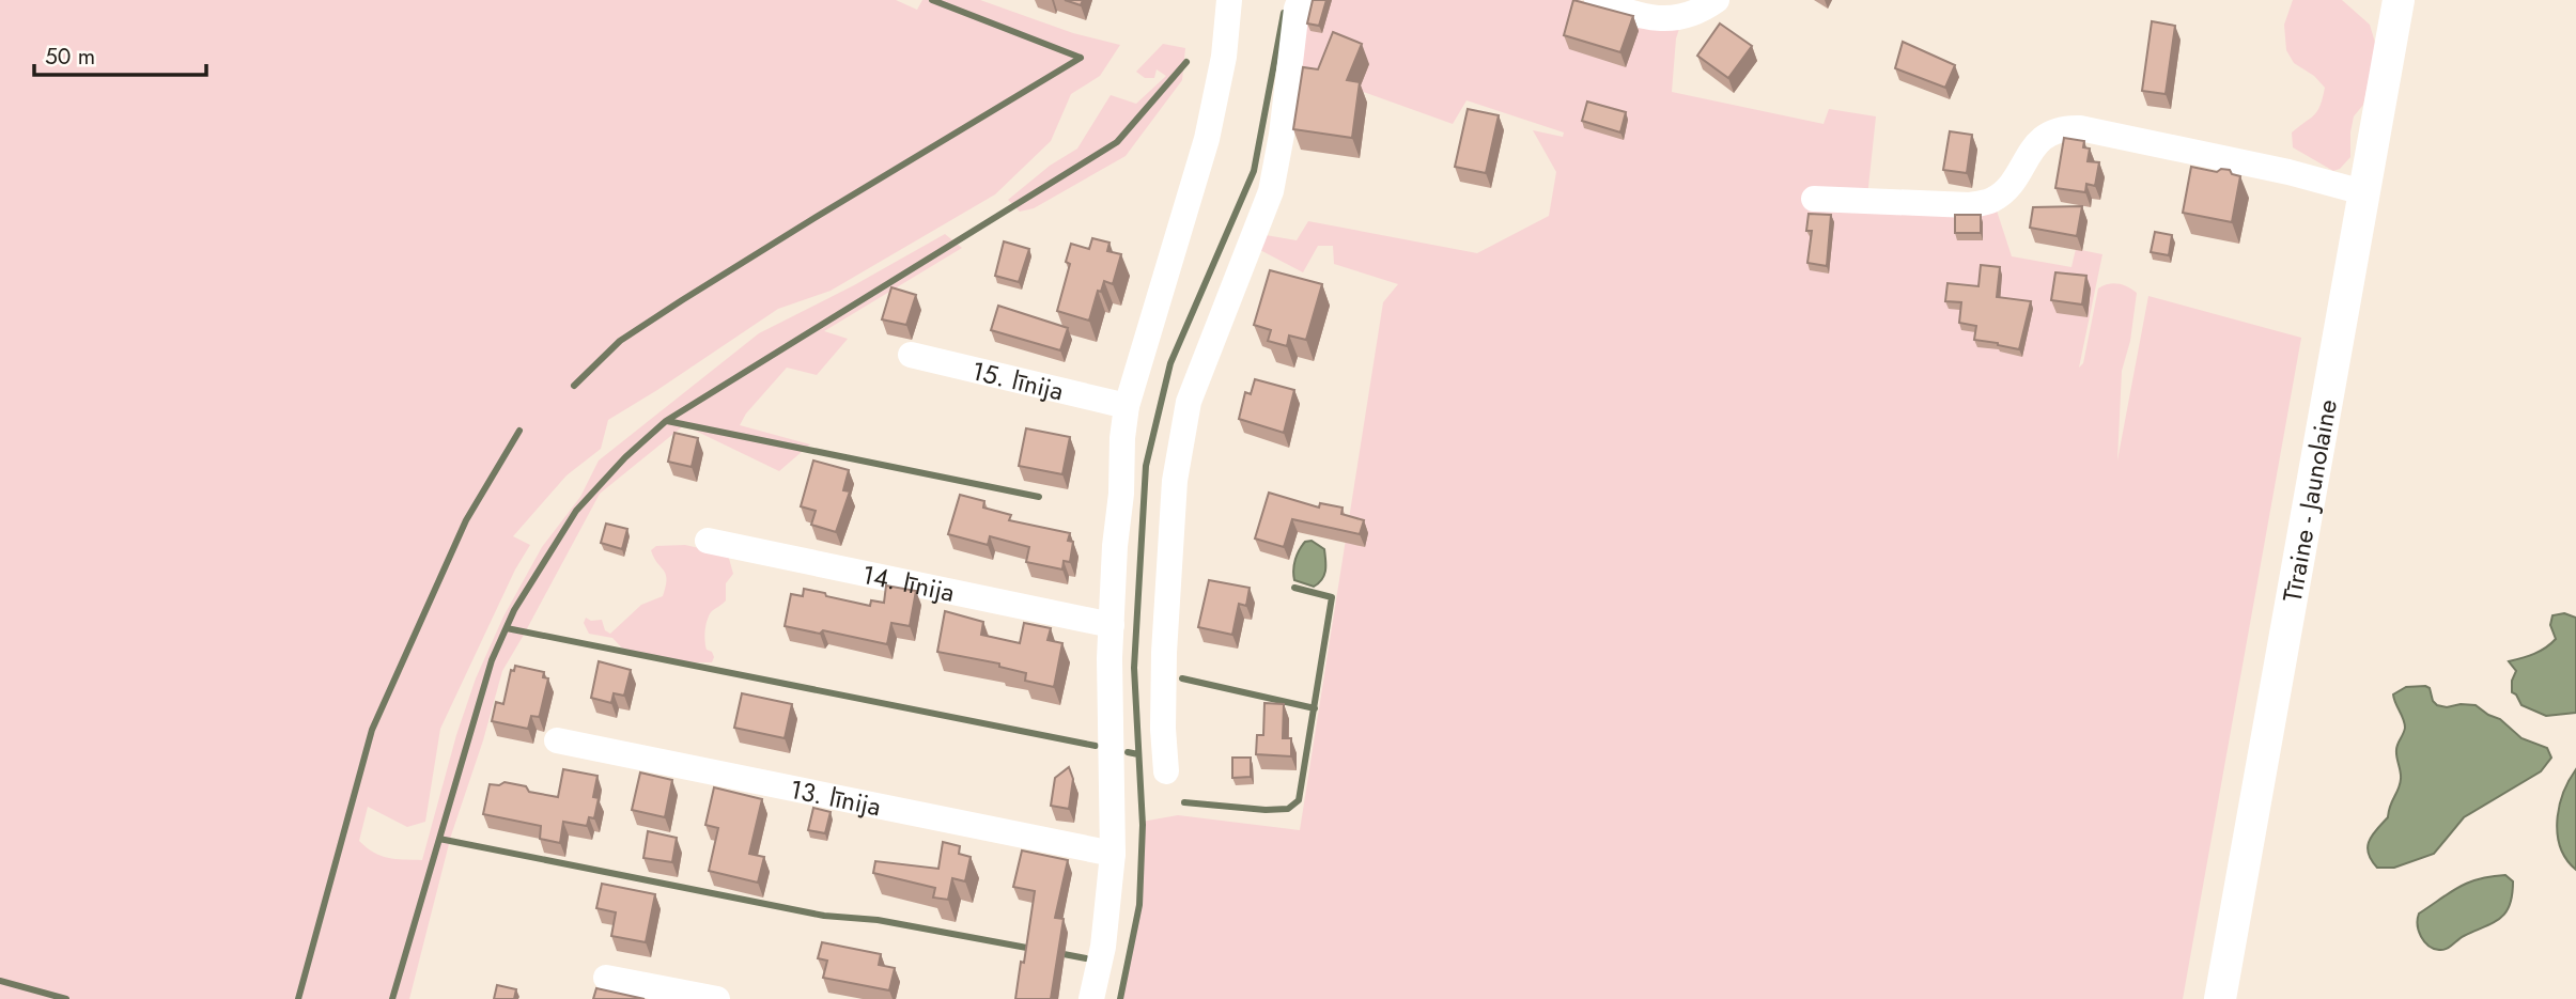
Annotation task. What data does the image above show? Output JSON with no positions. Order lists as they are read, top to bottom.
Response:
{
  "streets": {
    "main road": ["Tīraine - Jaunolaine"],
    "street": ["15. līnija", "14. līnija", "13. līnija"]
  },
  "scale_bar": "50 m"
}
